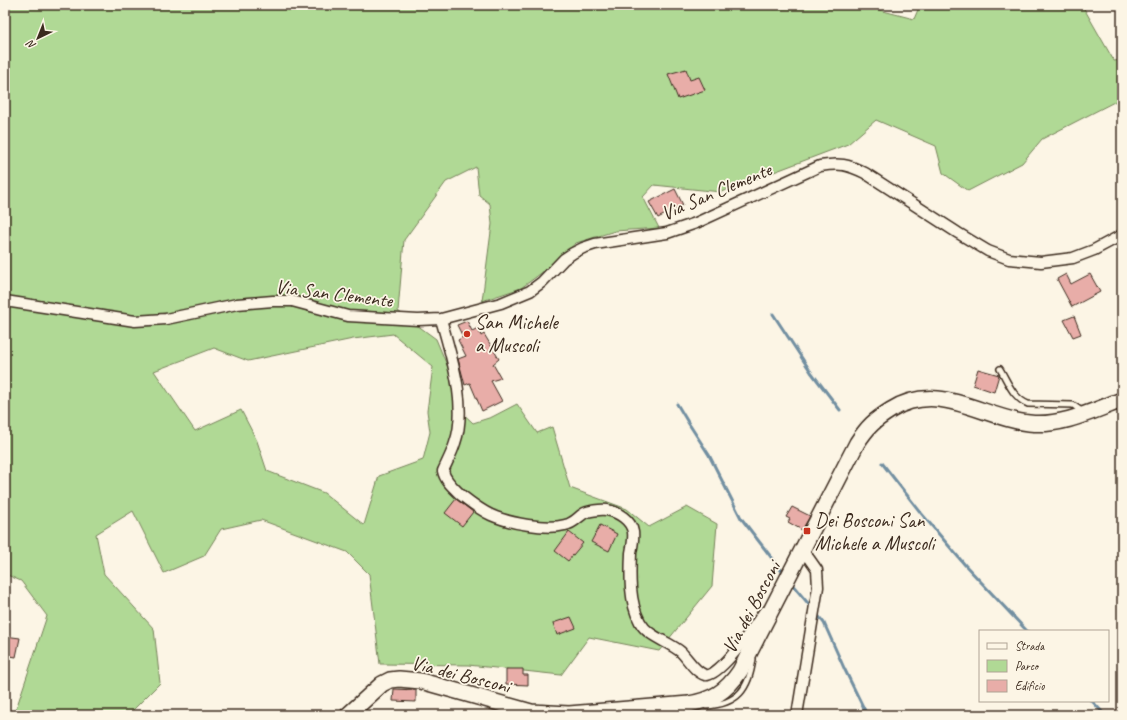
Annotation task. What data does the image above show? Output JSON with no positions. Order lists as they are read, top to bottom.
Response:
{
  "streets": {
    "main road": ["Via dei Bosconi"],
    "street": ["Via San Clemente"]
  },
  "places": {
    "other": ["San Michele a Muscoli"],
    "transit": ["Dei Bosconi San Michele a Muscoli"]
  },
  "legend": ["Strada", "Parco", "Edificio"],
  "north": "bottom left"
}
